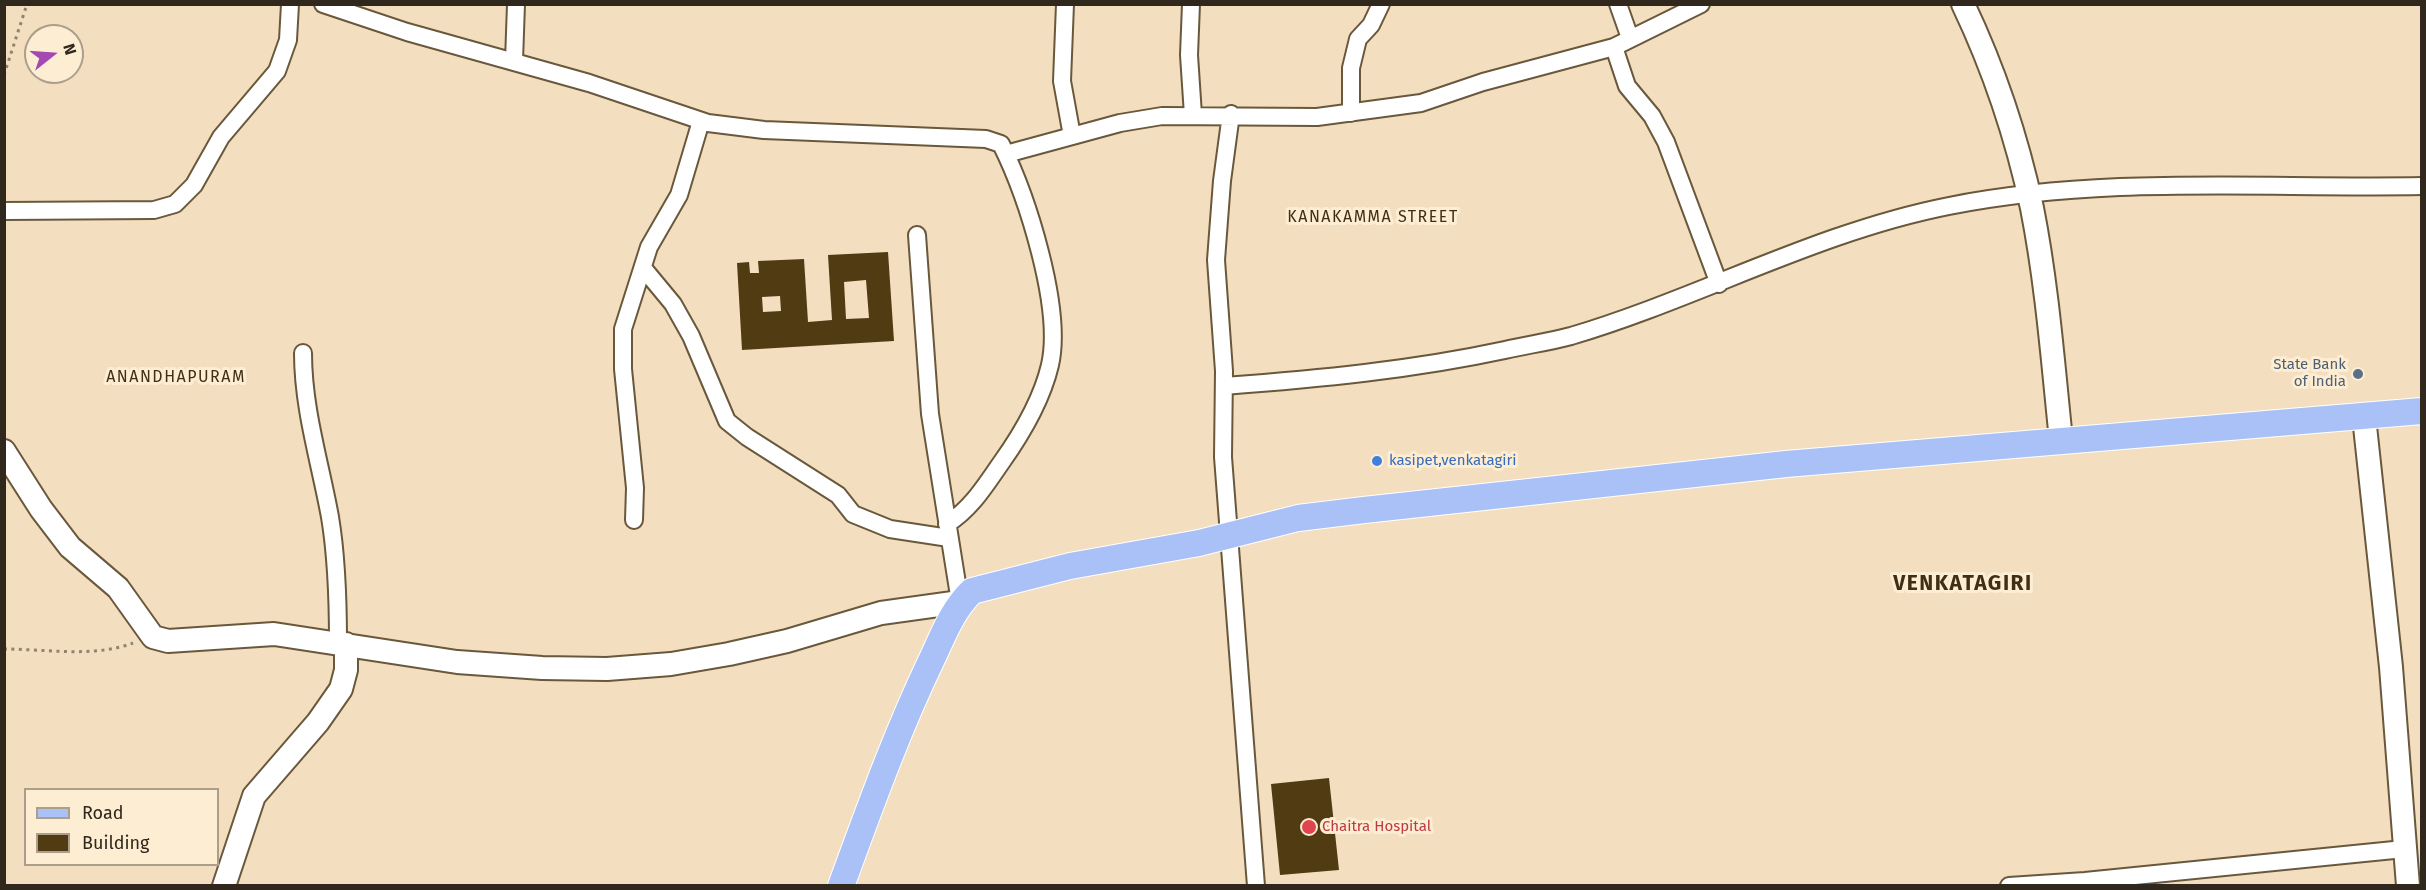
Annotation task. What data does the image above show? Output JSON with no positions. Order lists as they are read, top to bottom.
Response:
{
  "districts": ["KANAKAMMA STREET", "ANANDHAPURAM", "VENKATAGIRI"],
  "places": ["State Bank of India", "kasipet,venkatagiri", "Chaitra Hospital"],
  "legend": ["Road", "Building"],
  "north": "right"
}
